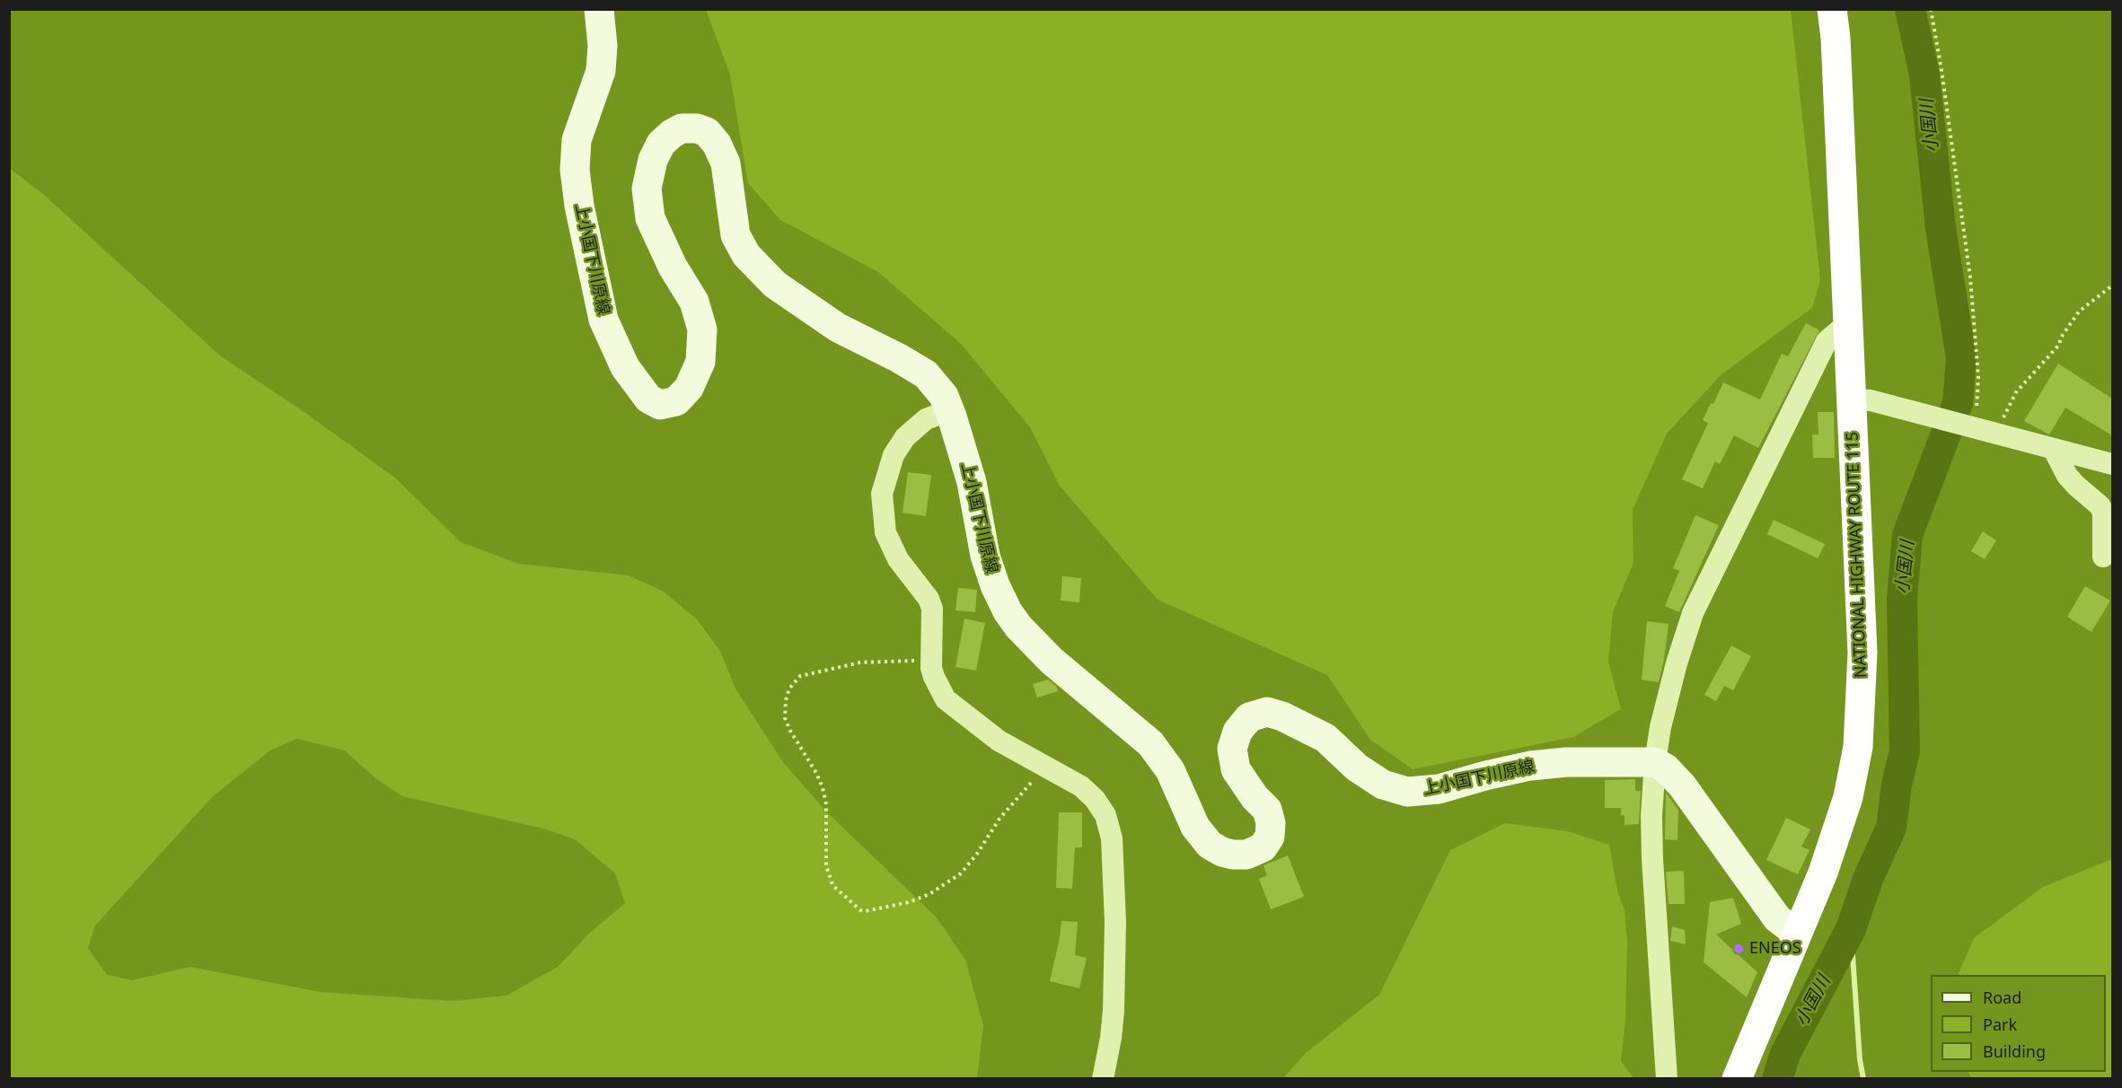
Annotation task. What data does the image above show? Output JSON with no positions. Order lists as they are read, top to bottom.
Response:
{
  "streets": {
    "highway": ["NATIONAL HIGHWAY ROUTE 115"],
    "main road": ["上小国下川原線"]
  },
  "water": ["小国川"],
  "places": ["ENEOS"],
  "legend": ["Road", "Park", "Building"]
}
